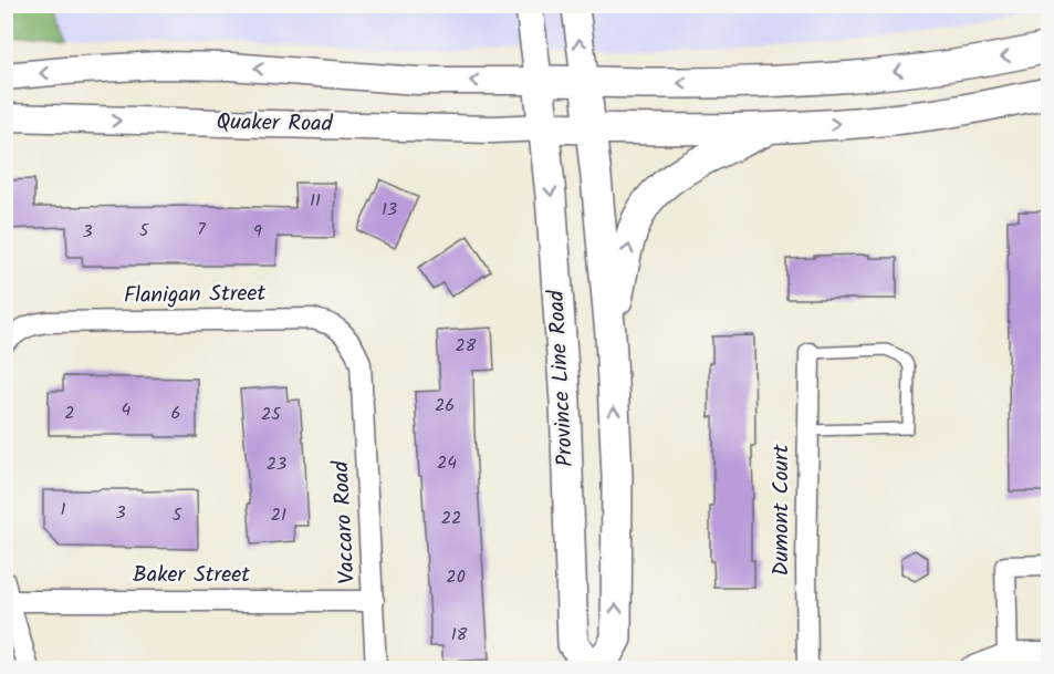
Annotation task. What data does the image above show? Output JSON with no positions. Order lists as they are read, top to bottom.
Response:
{
  "streets": {
    "main road": ["Province Line Road"],
    "street": [
      "Quaker Road",
      "Flanigan Street",
      "Dumont Court",
      "Vaccaro Road",
      "Baker Street"
    ]
  },
  "crossings": [
    ["Quaker Road", "Province Line Road"],
    ["Flanigan Street", "Vaccaro Road"],
    ["Vaccaro Road", "Baker Street"]
  ],
  "house_numbers": [
    "11",
    "13",
    "7",
    "5",
    "3",
    "9",
    "28",
    "26",
    "4",
    "2",
    "6",
    "25",
    "24",
    "23",
    "1",
    "3",
    "5",
    "21",
    "22",
    "20",
    "18"
  ]
}
